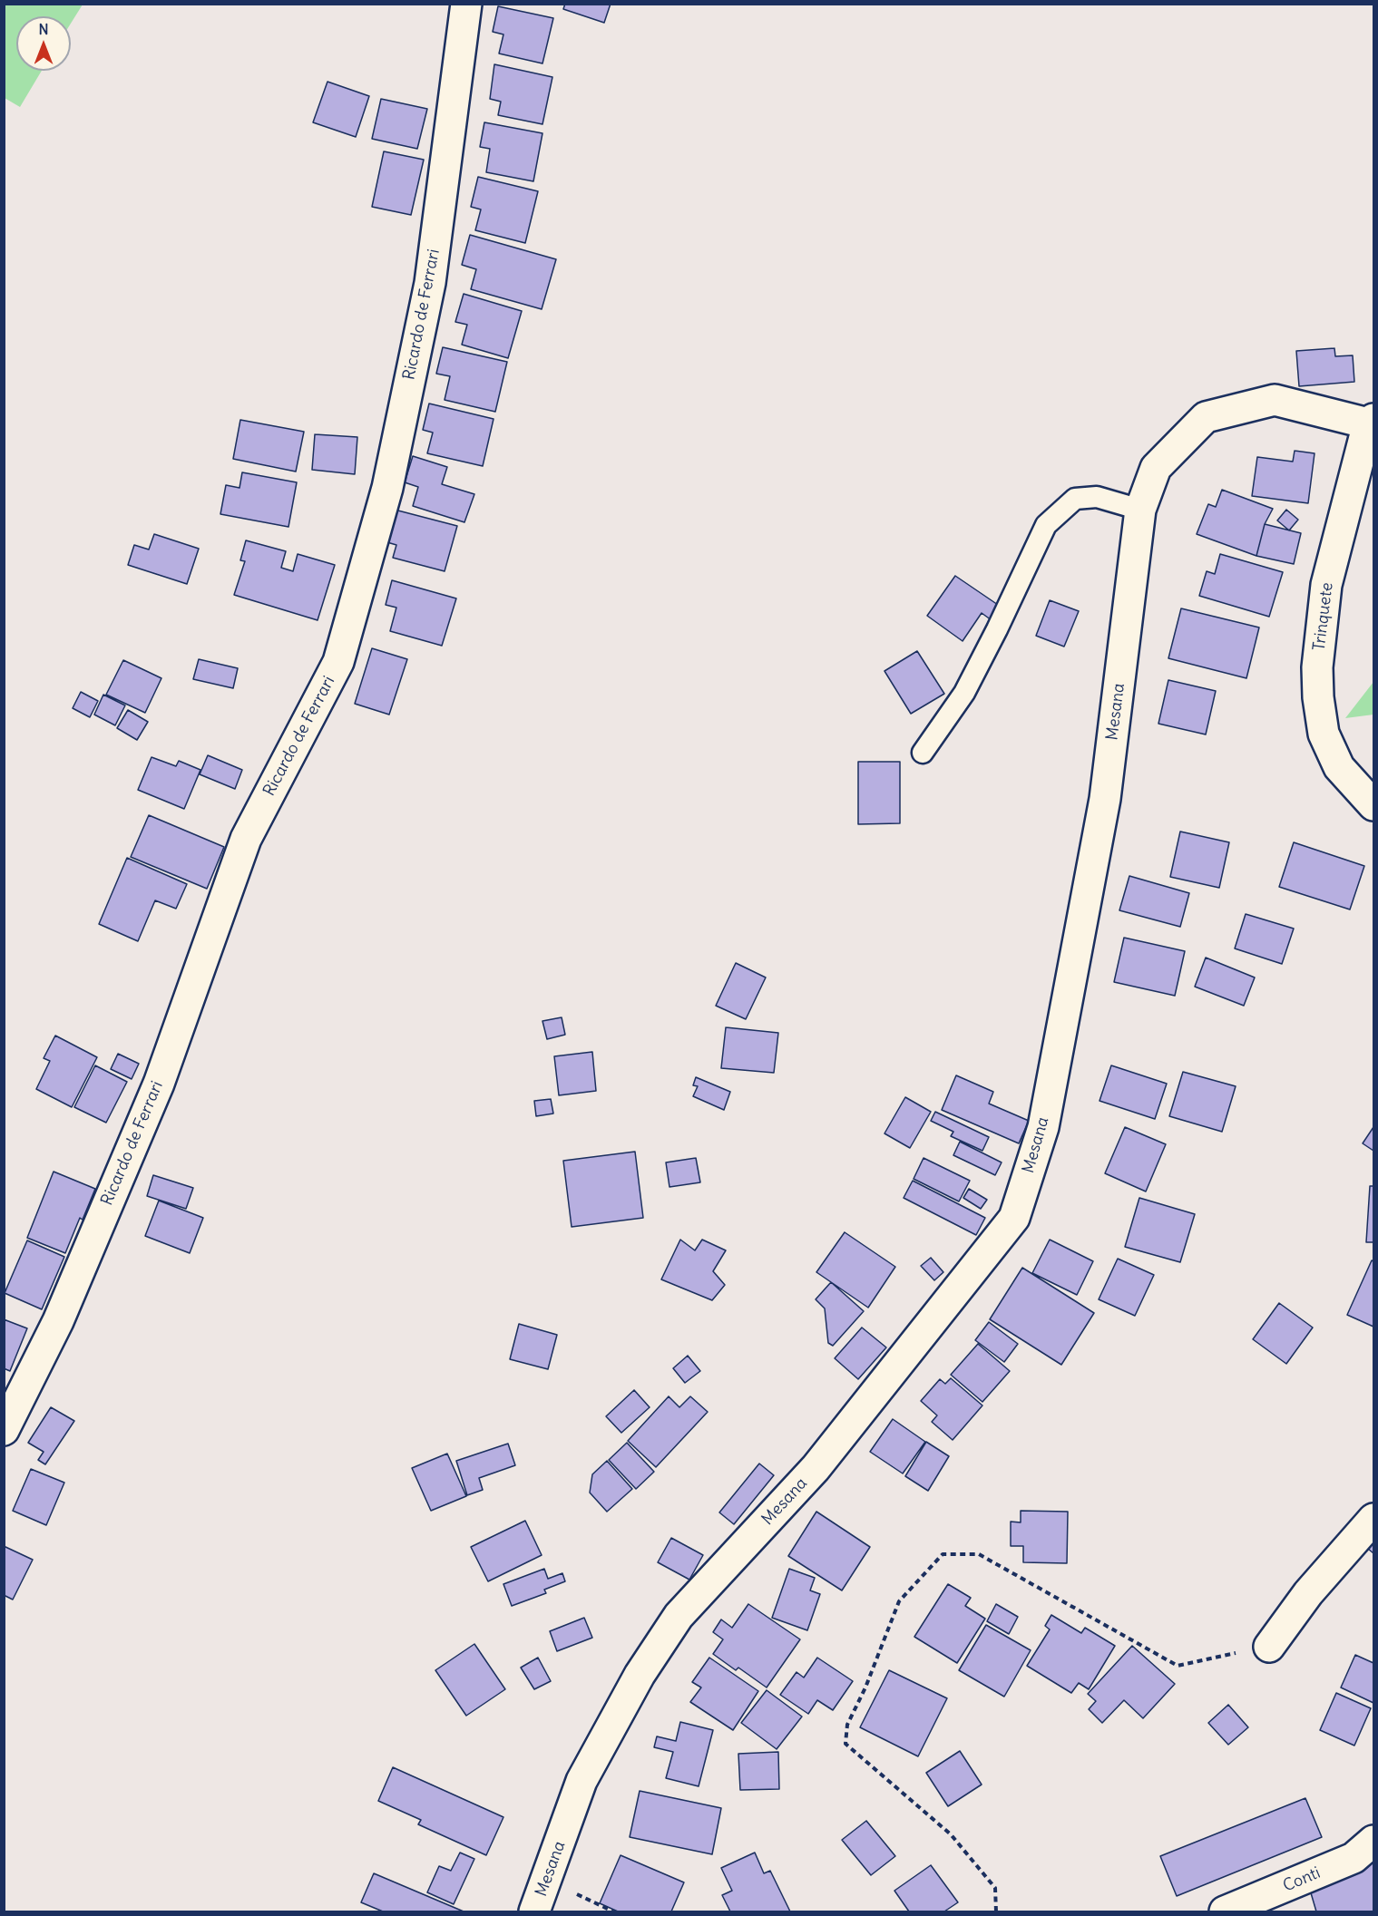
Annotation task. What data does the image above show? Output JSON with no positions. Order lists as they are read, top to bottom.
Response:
{
  "streets": {
    "street": [
      "Ricardo de Ferrari",
      "Trinquete",
      "Mesana",
      "Conti"
    ]
  },
  "crossings": [
    ["Trinquete", "Mesana"]
  ],
  "north": "top"
}
